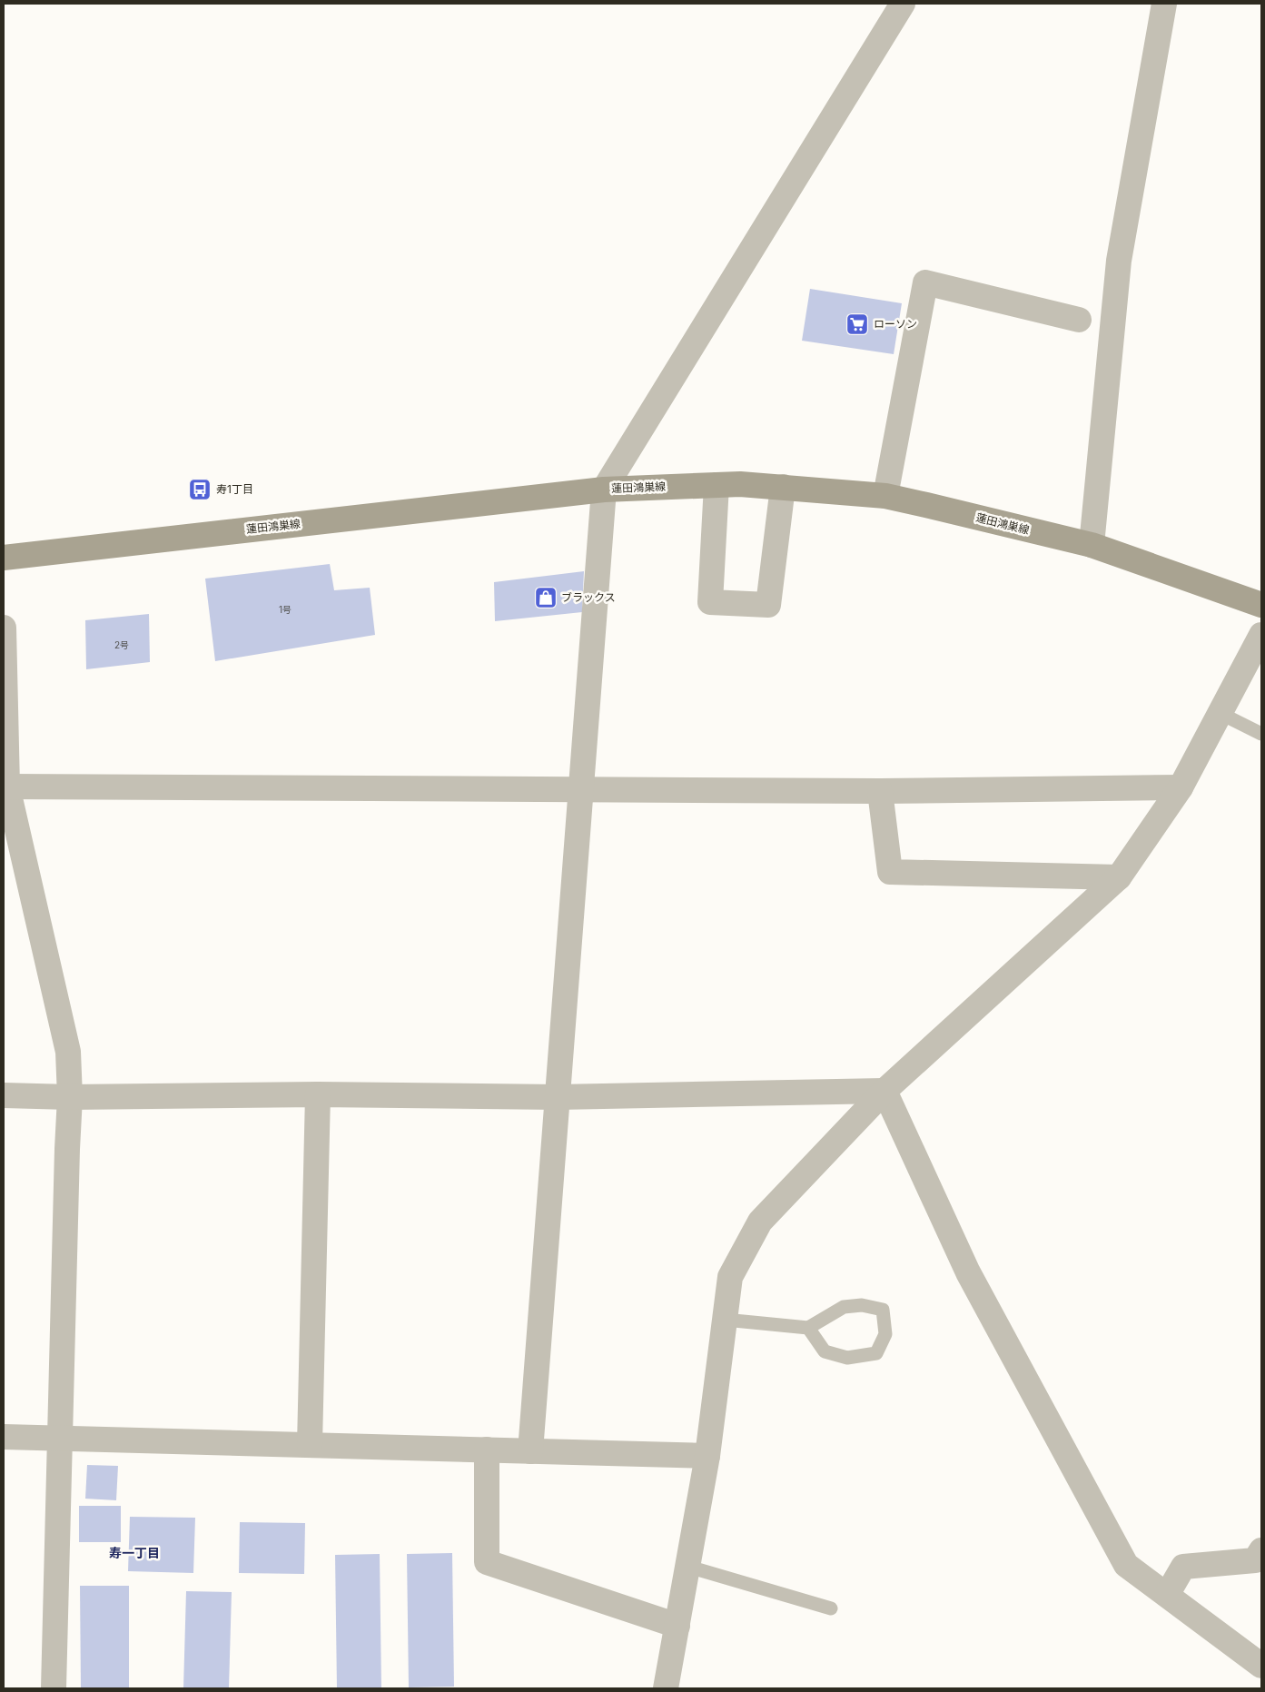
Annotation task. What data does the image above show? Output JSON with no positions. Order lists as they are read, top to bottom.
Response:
{
  "streets": {
    "main road": ["蓮田鴻巣線"]
  },
  "districts": ["寿一丁目"],
  "places": {
    "supermarket": ["ローソン"],
    "bus stop": ["寿1丁目"],
    "shop": ["ブラックス"]
  },
  "house_numbers": ["1号", "2号"]
}
